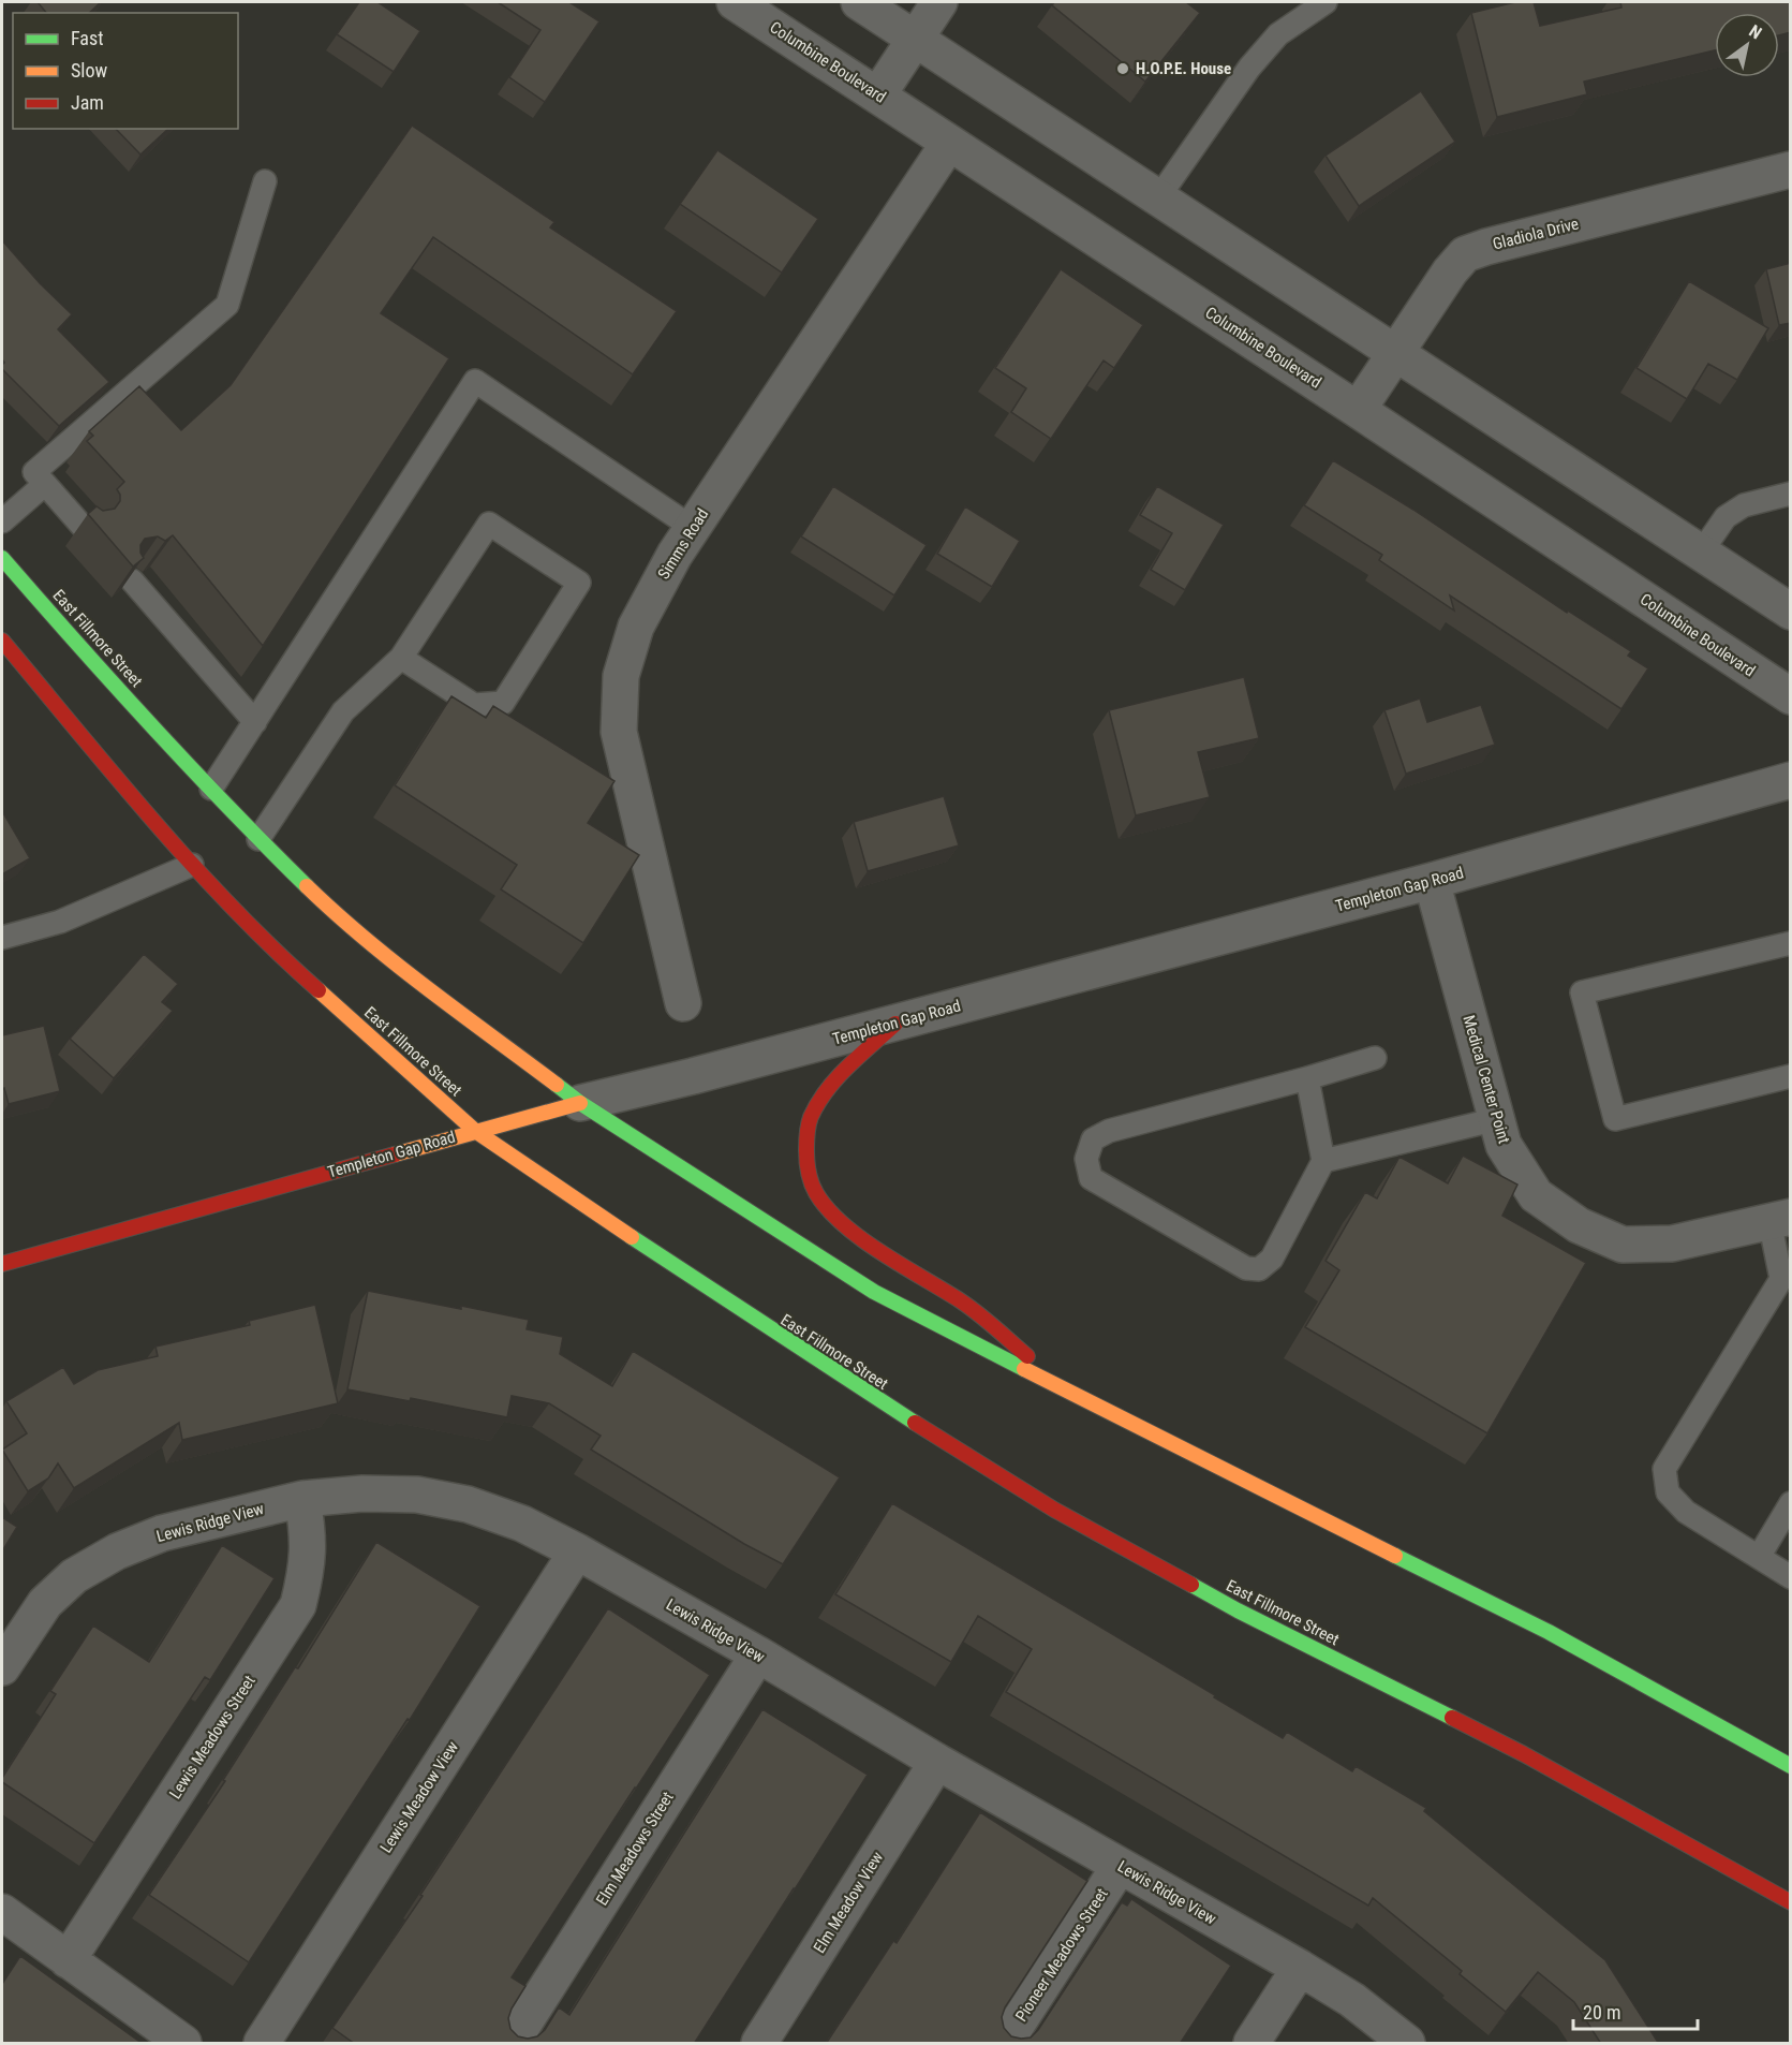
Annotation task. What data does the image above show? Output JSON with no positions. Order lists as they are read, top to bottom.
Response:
{
  "streets": {
    "main road": ["East Fillmore Street", "Templeton Gap Road"],
    "street": [
      "Columbine Boulevard",
      "Gladiola Drive",
      "Simms Road",
      "Medical Center Point",
      "Lewis Ridge View",
      "Lewis Meadows Street",
      "Lewis Meadow View",
      "Elm Meadows Street",
      "Elm Meadow View",
      "Pioneer Meadows Street"
    ]
  },
  "crossings": [
    ["Columbine Boulevard", "Gladiola Drive"],
    ["Columbine Boulevard", "Simms Road"],
    ["East Fillmore Street", "Templeton Gap Road"],
    ["Templeton Gap Road", "Medical Center Point"],
    ["Lewis Ridge View", "Lewis Meadows Street"],
    ["Lewis Ridge View", "Lewis Meadow View"],
    ["Lewis Ridge View", "Elm Meadows Street"],
    ["Lewis Ridge View", "Elm Meadow View"],
    ["Lewis Ridge View", "Pioneer Meadows Street"]
  ],
  "places": ["H.O.P.E. House"],
  "legend": ["Fast", "Slow", "Jam"],
  "scale_bar": "20 m",
  "north": "top right"
}
